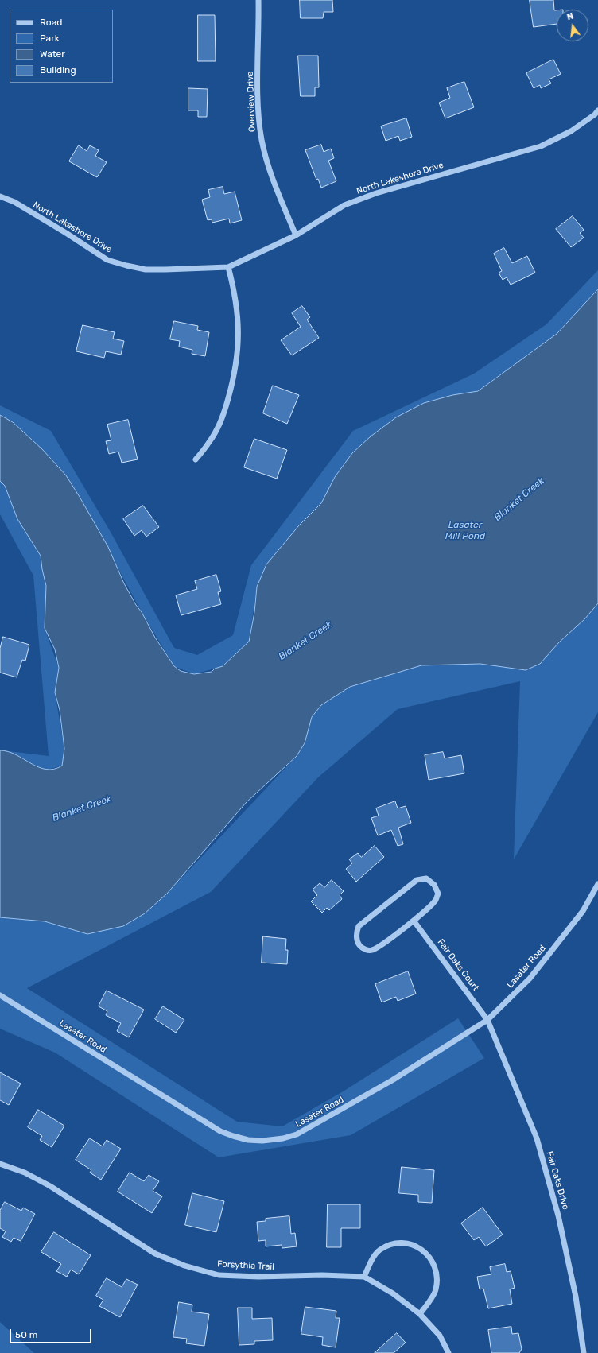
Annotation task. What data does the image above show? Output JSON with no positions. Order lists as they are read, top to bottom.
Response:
{
  "streets": {
    "street": [
      "Overview Drive",
      "North Lakeshore Drive",
      "Fair Oaks Court",
      "Lasater Road",
      "Fair Oaks Drive",
      "Forsythia Trail"
    ]
  },
  "crossings": [
    ["Overview Drive", "North Lakeshore Drive"],
    ["Fair Oaks Court", "Lasater Road"],
    ["Fair Oaks Court", "Fair Oaks Drive"],
    ["Lasater Road", "Fair Oaks Drive"]
  ],
  "water": ["Blanket Creek", "Lasater Mill Pond"],
  "legend": [
    "Road",
    "Park",
    "Water",
    "Building"
  ],
  "scale_bar": "50 m",
  "north": "top"
}
